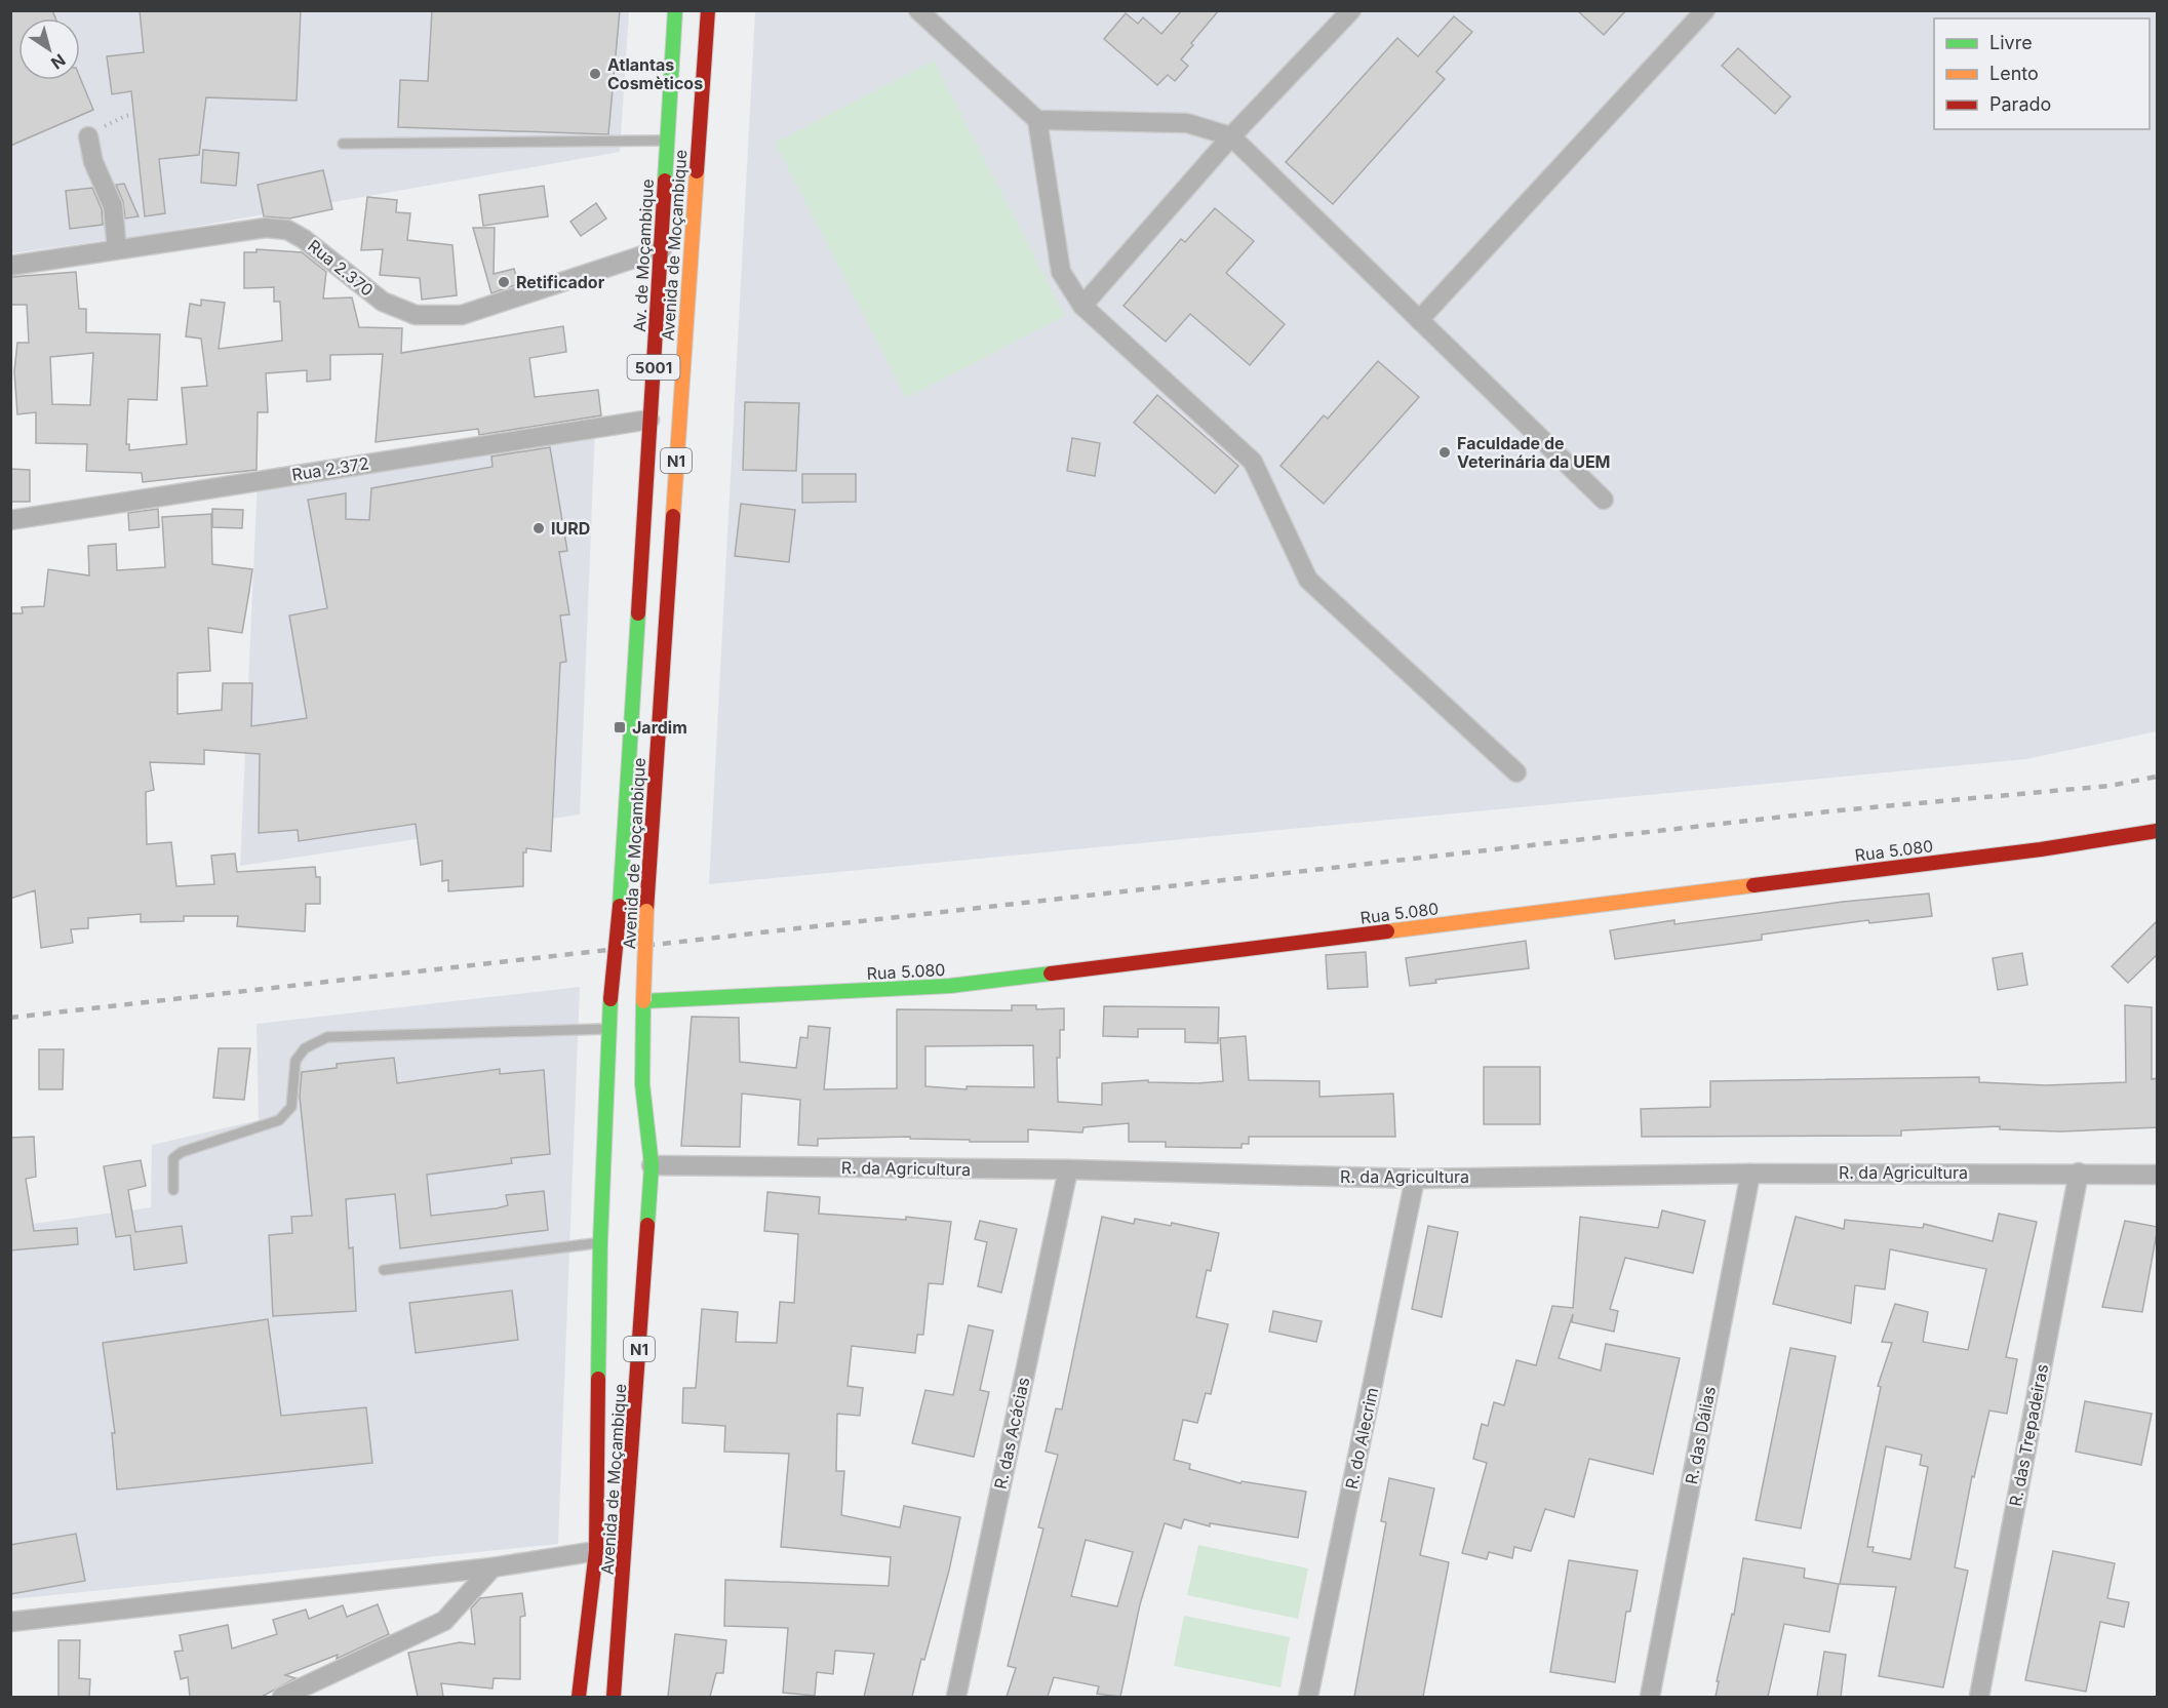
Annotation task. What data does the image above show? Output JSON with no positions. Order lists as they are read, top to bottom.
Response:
{
  "streets": {
    "main road": [
      "Avenida de Moçambique",
      "Av. de Moçambique",
      "5001",
      "N1",
      "Rua 5.080"
    ],
    "street": [
      "Rua 2.370",
      "Rua 2.372",
      "R. da Agricultura",
      "R. das Acácias",
      "R. das Dálias",
      "R. das Trepadeiras",
      "R. do Alecrim"
    ]
  },
  "crossings": [
    ["Avenida de Moçambique", "Av. de Moçambique"],
    ["Avenida de Moçambique", "Rua 5.080"],
    ["Avenida de Moçambique", "R. da Agricultura"],
    ["Av. de Moçambique", "Rua 2.370"],
    ["Av. de Moçambique", "Rua 2.372"],
    ["R. da Agricultura", "R. das Acácias"],
    ["R. da Agricultura", "R. das Dálias"],
    ["R. da Agricultura", "R. das Trepadeiras"],
    ["R. da Agricultura", "R. do Alecrim"]
  ],
  "places": {
    "other": [
      "Atlantas Cosmèticos",
      "Retificador",
      "Faculdade de Veterinária da UEM",
      "IURD"
    ],
    "transit": ["Jardim"]
  },
  "legend": ["Livre", "Lento", "Parado"],
  "north": "bottom right"
}
